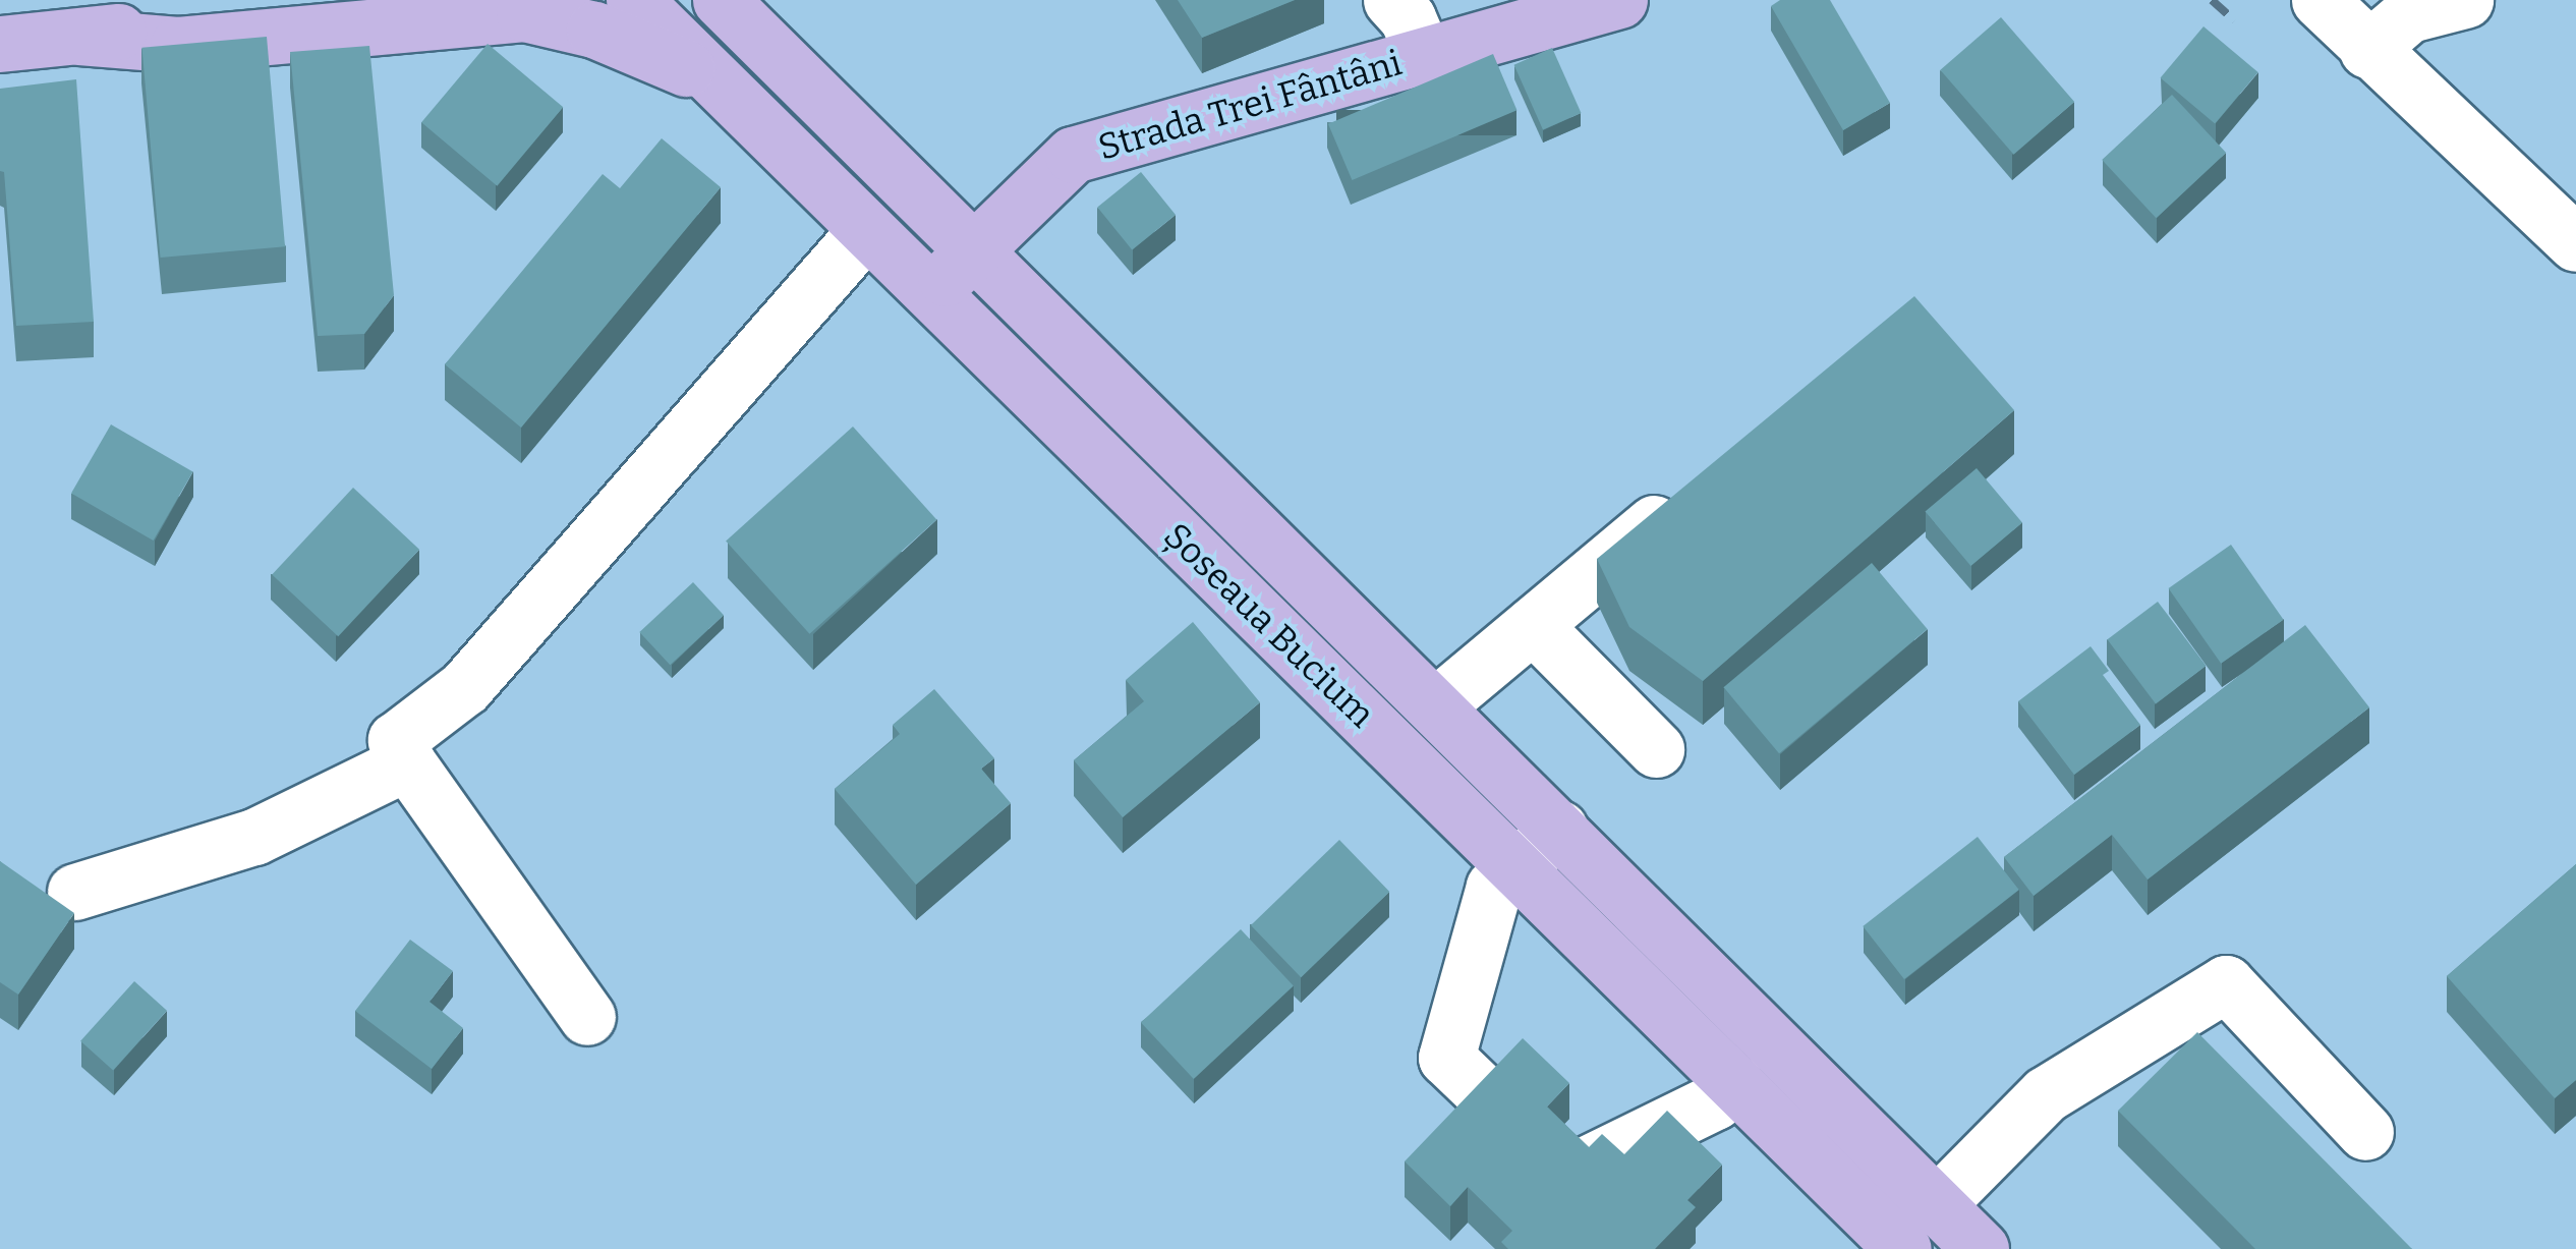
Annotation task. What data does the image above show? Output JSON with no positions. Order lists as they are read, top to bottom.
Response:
{
  "streets": {
    "main road": ["Strada Trei Fântâni", "Șoseaua Bucium"]
  },
  "crossings": [
    ["Strada Trei Fântâni", "Șoseaua Bucium"]
  ]
}
